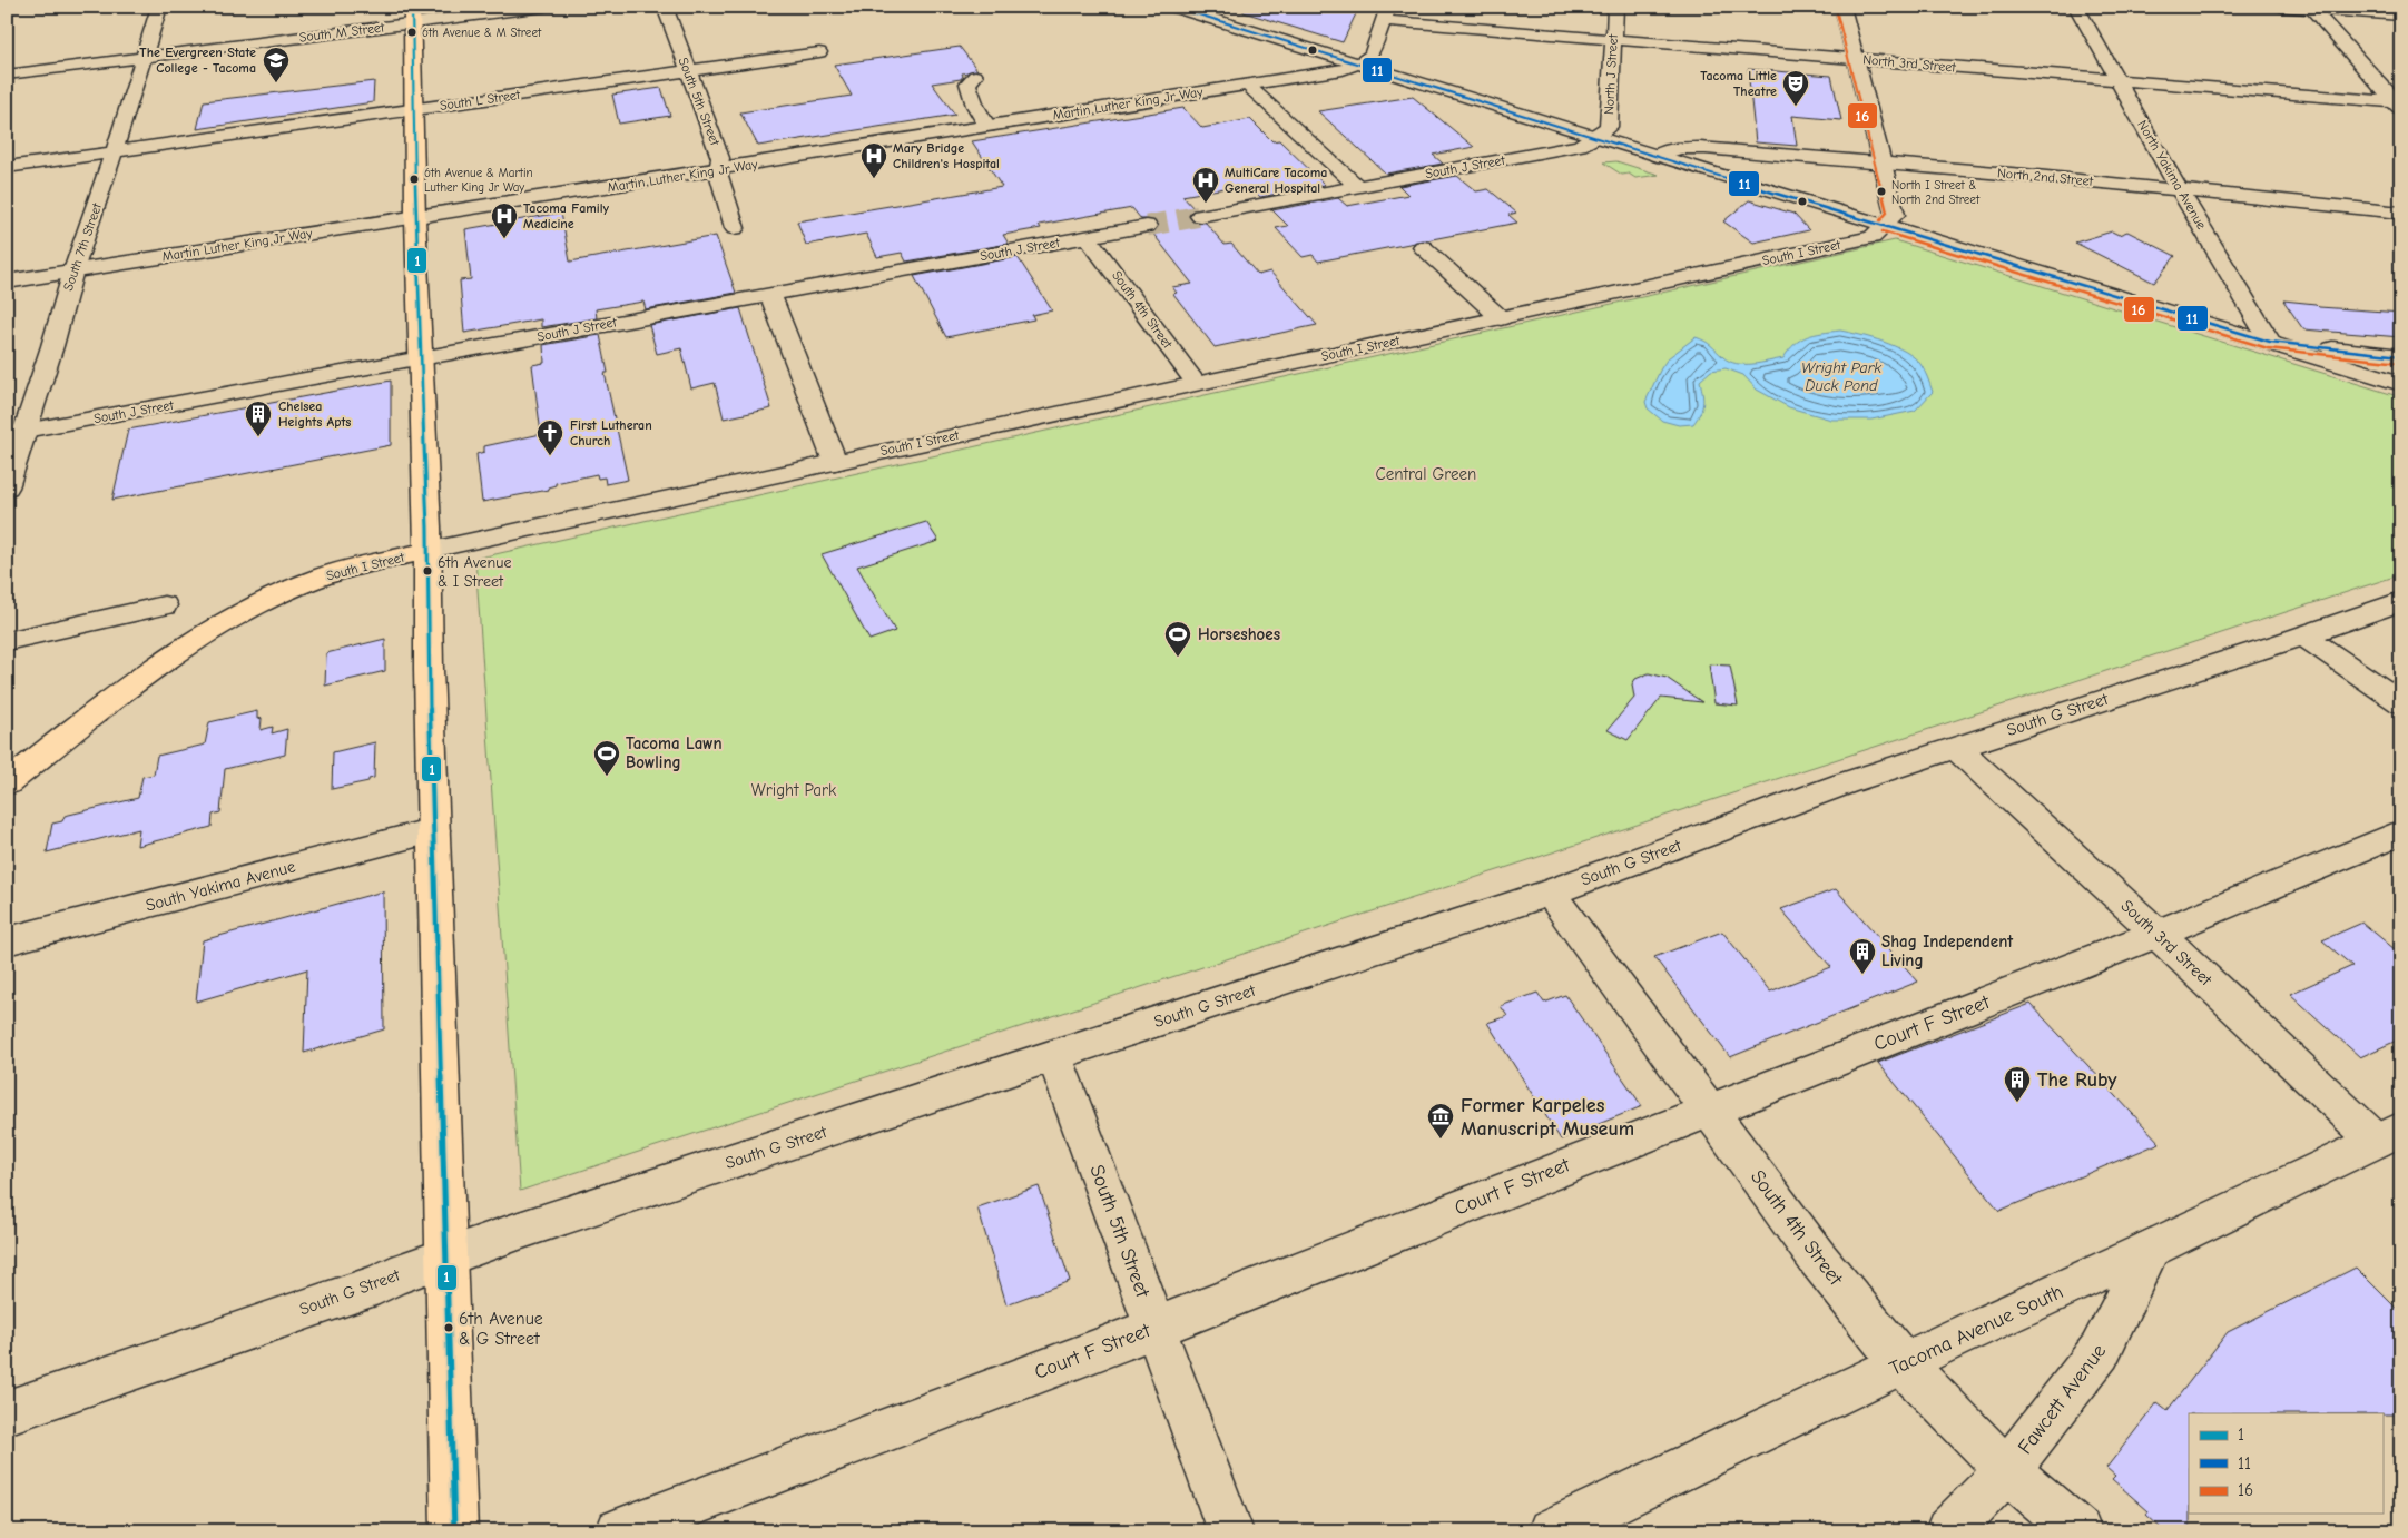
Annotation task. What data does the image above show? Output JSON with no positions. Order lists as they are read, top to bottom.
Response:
{
  "streets": {
    "main road": ["South I Street"],
    "street": [
      "South M Street",
      "North 3rd Street",
      "North J Street",
      "South L Street",
      "South 5th Street",
      "Martin Luther King Jr Way",
      "South J Street",
      "North Yakima Avenue",
      "North 2nd Street",
      "South 7th Street",
      "South 4th Street",
      "South G Street",
      "South Yakima Avenue",
      "South 3rd Street",
      "Court F Street",
      "Tacoma Avenue South",
      "Fawcett Avenue"
    ]
  },
  "crossings": [
    ["South M Street", "South 7th Street"],
    ["North 3rd Street", "North J Street"],
    ["North 3rd Street", "North Yakima Avenue"],
    ["North J Street", "South J Street"],
    ["South L Street", "South 5th Street"],
    ["South L Street", "South 7th Street"],
    ["South 5th Street", "Martin Luther King Jr Way"],
    ["South 5th Street", "South G Street"],
    ["South 5th Street", "Court F Street"],
    ["Martin Luther King Jr Way", "South 7th Street"],
    ["South J Street", "South 7th Street"],
    ["South J Street", "South 4th Street"],
    ["North Yakima Avenue", "North 2nd Street"],
    ["South I Street", "South 4th Street"],
    ["South 4th Street", "South G Street"],
    ["South 4th Street", "Court F Street"],
    ["South 4th Street", "Tacoma Avenue South"],
    ["South 4th Street", "Fawcett Avenue"],
    ["South G Street", "South 3rd Street"],
    ["South 3rd Street", "Court F Street"],
    ["South 3rd Street", "Tacoma Avenue South"],
    ["Tacoma Avenue South", "Fawcett Avenue"]
  ],
  "water": ["Wright Park Duck Pond"],
  "parks": ["Central Green", "Wright Park"],
  "places": {
    "other": [
      "6th Avenue & M Street",
      "6th Avenue & Martin Luther King Jr Way",
      "North I Street & North 2nd Street",
      "6th Avenue & I Street",
      "6th Avenue & G Street"
    ],
    "school or university": ["The Evergreen State College - Tacoma"],
    "theatre": ["Tacoma Little Theatre"],
    "hospital": ["Mary Bridge Children's Hospital", "MultiCare Tacoma General Hospital", "Tacoma Family Medicine"],
    "building": ["Chelsea Heights Apts", "Shag Independent Living", "The Ruby"],
    "church": ["First Lutheran Church"],
    "sports": ["Horseshoes", "Tacoma Lawn Bowling"],
    "museum": ["Former Karpeles Manuscript Museum"]
  },
  "lines": ["transit line 1", "transit line 11", "transit line 16"],
  "legend": ["1", "11", "16"]
}
